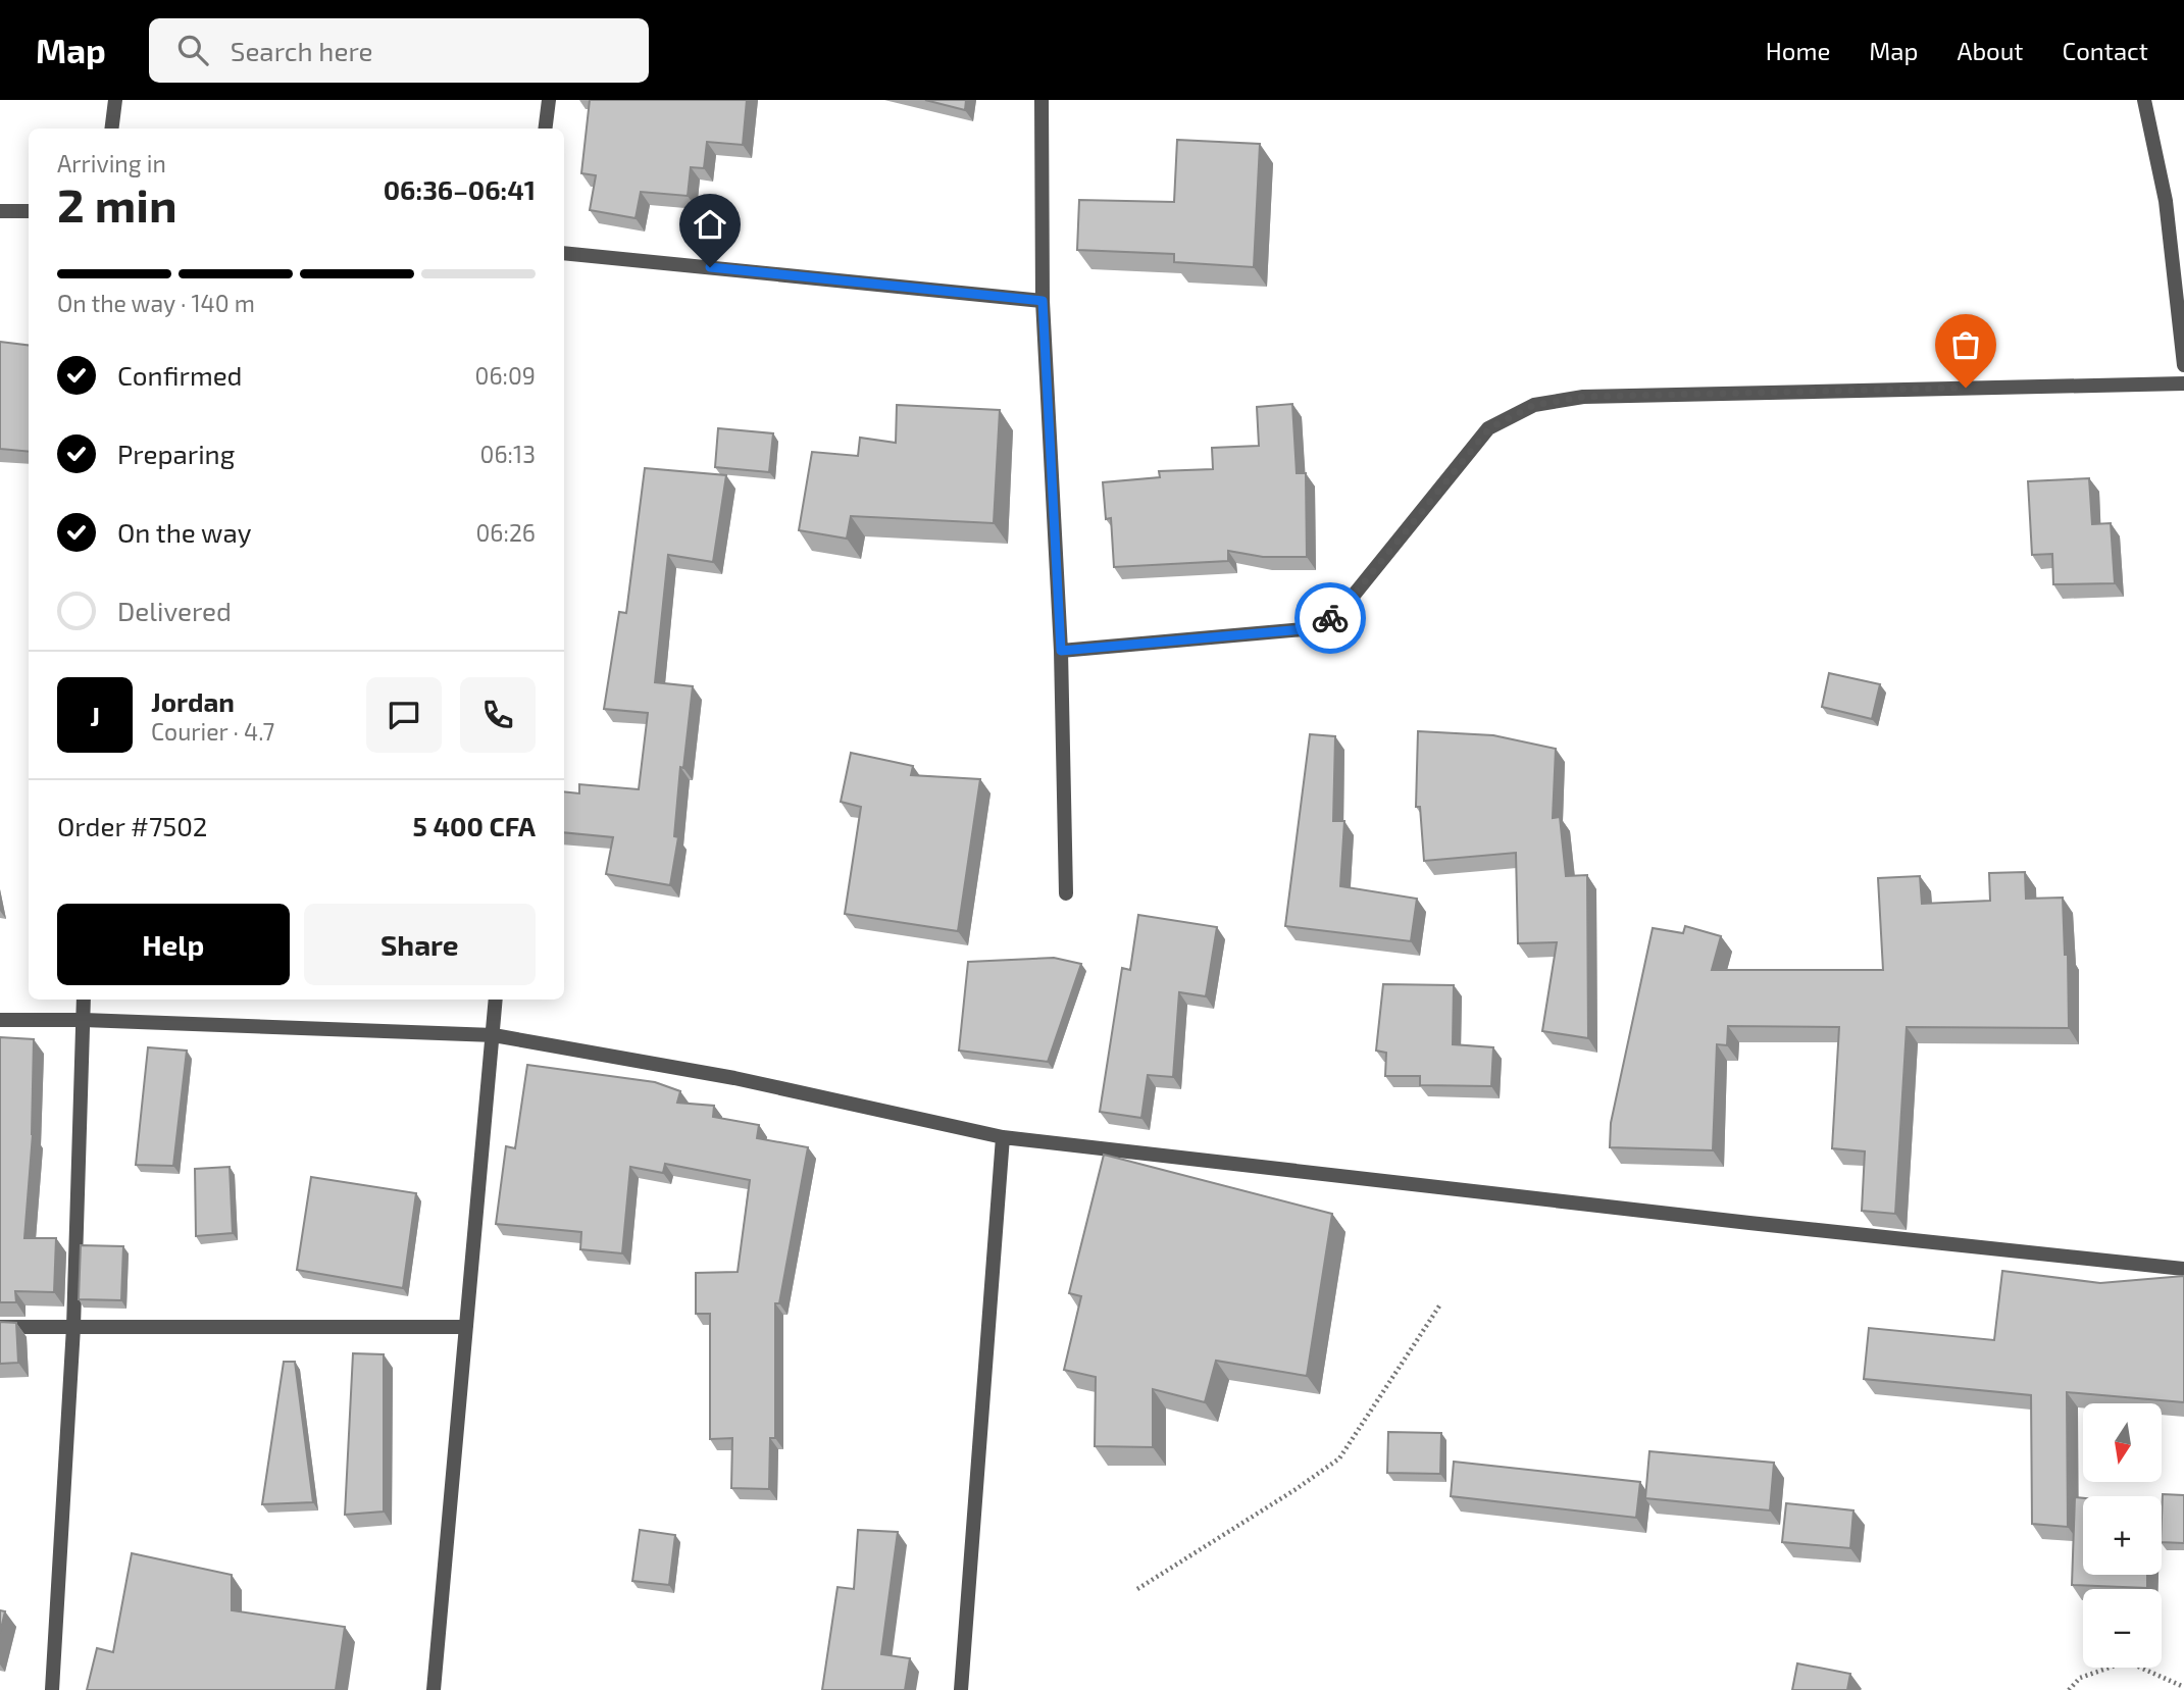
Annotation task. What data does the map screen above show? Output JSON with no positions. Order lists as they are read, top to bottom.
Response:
{
  "north": "bottom",
  "page": {
    "header": "Map",
    "search": "Search here",
    "nav": [
      "Home",
      "Map",
      "About",
      "Contact"
    ],
    "heading": ["2 min", "Arriving in", "06:36–06:41"],
    "panel": [
      "Jordan",
      "Courier · 4.7",
      "Order #7502",
      "5 400 CFA"
    ],
    "bar": "On the way · 140 m",
    "list": [
      ["Confirmed", "06:09"],
      ["Preparing", "06:13"],
      ["On the way", "06:26"],
      "Delivered"
    ],
    "round": "J",
    "buttons": ["Help", "Share"],
    "map_buttons": ["+", "−"]
  }
}
